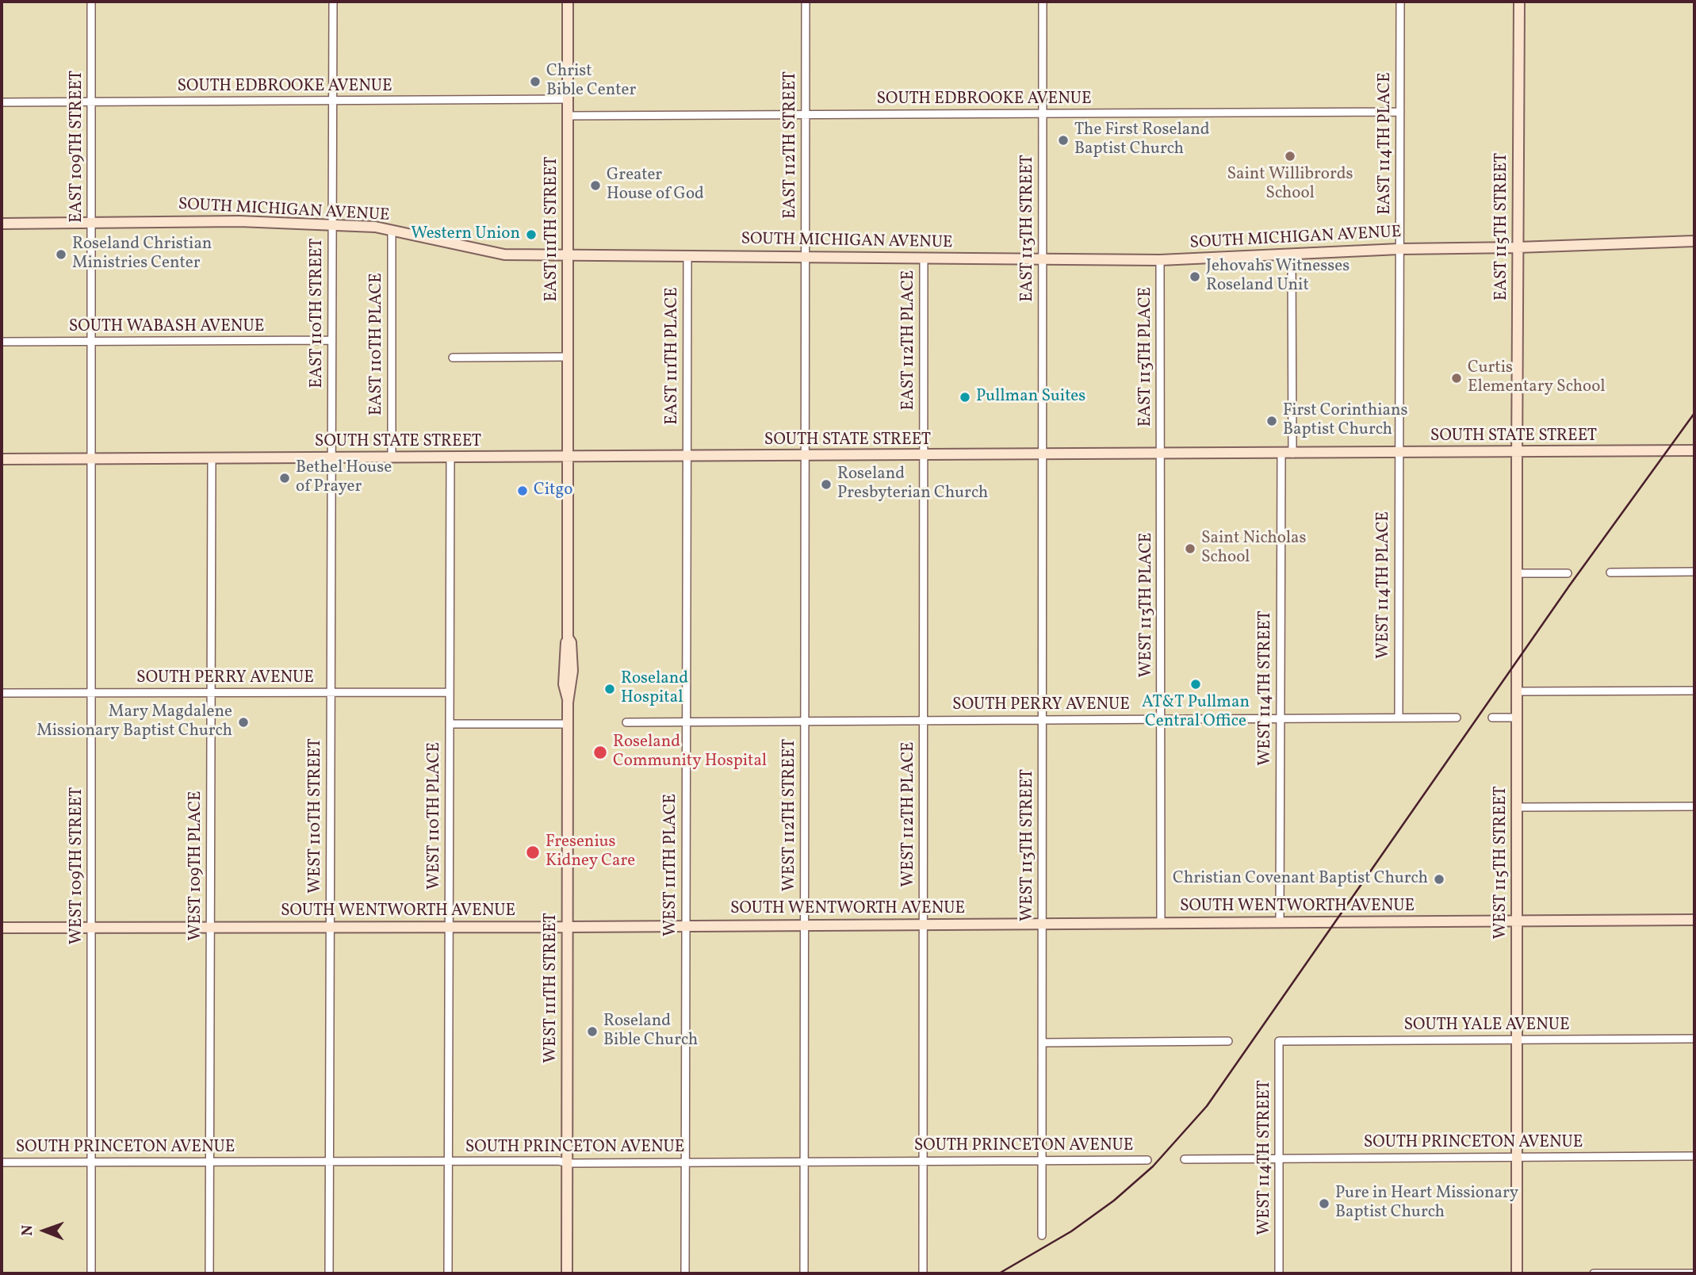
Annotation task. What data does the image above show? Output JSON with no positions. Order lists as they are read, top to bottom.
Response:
{
  "streets": {
    "street": [
      "SOUTH EDBROOKE AVENUE",
      "EAST 114TH PLACE",
      "EAST 112TH STREET",
      "EAST 109TH STREET",
      "SOUTH MICHIGAN AVENUE",
      "EAST 115TH STREET",
      "EAST 113TH STREET",
      "EAST 111TH STREET",
      "EAST 110TH STREET",
      "SOUTH WABASH AVENUE",
      "EAST 112TH PLACE",
      "EAST 110TH PLACE",
      "EAST 111TH PLACE",
      "EAST 113TH PLACE",
      "SOUTH STATE STREET",
      "WEST 114TH PLACE",
      "WEST 113TH PLACE",
      "SOUTH PERRY AVENUE",
      "WEST 114TH STREET",
      "WEST 112TH PLACE",
      "WEST 112TH STREET",
      "WEST 110TH STREET",
      "WEST 110TH PLACE",
      "WEST 113TH STREET",
      "WEST 115TH STREET",
      "WEST 111TH PLACE",
      "WEST 109TH STREET",
      "WEST 109TH PLACE",
      "SOUTH WENTWORTH AVENUE",
      "WEST 111TH STREET",
      "SOUTH YALE AVENUE",
      "SOUTH PRINCETON AVENUE"
    ]
  },
  "crossings": [
    ["SOUTH EDBROOKE AVENUE", "EAST 114TH PLACE"],
    ["SOUTH EDBROOKE AVENUE", "EAST 112TH STREET"],
    ["SOUTH EDBROOKE AVENUE", "EAST 109TH STREET"],
    ["SOUTH EDBROOKE AVENUE", "EAST 113TH STREET"],
    ["SOUTH EDBROOKE AVENUE", "EAST 111TH STREET"],
    ["SOUTH EDBROOKE AVENUE", "EAST 110TH STREET"],
    ["EAST 114TH PLACE", "SOUTH MICHIGAN AVENUE"],
    ["EAST 114TH PLACE", "SOUTH STATE STREET"],
    ["EAST 114TH PLACE", "WEST 114TH PLACE"],
    ["EAST 112TH STREET", "SOUTH MICHIGAN AVENUE"],
    ["EAST 112TH STREET", "SOUTH STATE STREET"],
    ["EAST 112TH STREET", "WEST 112TH STREET"],
    ["EAST 109TH STREET", "SOUTH MICHIGAN AVENUE"],
    ["EAST 109TH STREET", "SOUTH WABASH AVENUE"],
    ["EAST 109TH STREET", "SOUTH STATE STREET"],
    ["EAST 109TH STREET", "WEST 109TH STREET"],
    ["SOUTH MICHIGAN AVENUE", "EAST 115TH STREET"],
    ["SOUTH MICHIGAN AVENUE", "EAST 113TH STREET"],
    ["SOUTH MICHIGAN AVENUE", "EAST 111TH STREET"],
    ["SOUTH MICHIGAN AVENUE", "EAST 110TH STREET"],
    ["SOUTH MICHIGAN AVENUE", "EAST 112TH PLACE"],
    ["SOUTH MICHIGAN AVENUE", "EAST 110TH PLACE"],
    ["SOUTH MICHIGAN AVENUE", "EAST 111TH PLACE"],
    ["SOUTH MICHIGAN AVENUE", "EAST 113TH PLACE"],
    ["EAST 115TH STREET", "SOUTH STATE STREET"],
    ["EAST 115TH STREET", "WEST 115TH STREET"],
    ["EAST 113TH STREET", "SOUTH STATE STREET"],
    ["EAST 113TH STREET", "WEST 113TH STREET"],
    ["EAST 111TH STREET", "SOUTH STATE STREET"],
    ["EAST 111TH STREET", "WEST 111TH STREET"],
    ["EAST 110TH STREET", "SOUTH WABASH AVENUE"],
    ["EAST 110TH STREET", "SOUTH STATE STREET"],
    ["EAST 110TH STREET", "WEST 110TH STREET"],
    ["EAST 112TH PLACE", "SOUTH STATE STREET"],
    ["EAST 112TH PLACE", "WEST 112TH PLACE"],
    ["EAST 110TH PLACE", "SOUTH STATE STREET"],
    ["EAST 111TH PLACE", "SOUTH STATE STREET"],
    ["EAST 111TH PLACE", "WEST 111TH PLACE"],
    ["EAST 113TH PLACE", "SOUTH STATE STREET"],
    ["EAST 113TH PLACE", "WEST 113TH PLACE"],
    ["SOUTH STATE STREET", "WEST 114TH PLACE"],
    ["SOUTH STATE STREET", "WEST 113TH PLACE"],
    ["SOUTH STATE STREET", "WEST 114TH STREET"],
    ["SOUTH STATE STREET", "WEST 112TH PLACE"],
    ["SOUTH STATE STREET", "WEST 112TH STREET"],
    ["SOUTH STATE STREET", "WEST 110TH STREET"],
    ["SOUTH STATE STREET", "WEST 110TH PLACE"],
    ["SOUTH STATE STREET", "WEST 113TH STREET"],
    ["SOUTH STATE STREET", "WEST 115TH STREET"],
    ["SOUTH STATE STREET", "WEST 111TH PLACE"],
    ["SOUTH STATE STREET", "WEST 109TH STREET"],
    ["SOUTH STATE STREET", "WEST 109TH PLACE"],
    ["SOUTH STATE STREET", "WEST 111TH STREET"],
    ["WEST 114TH PLACE", "SOUTH PERRY AVENUE"],
    ["WEST 113TH PLACE", "SOUTH PERRY AVENUE"],
    ["WEST 113TH PLACE", "SOUTH WENTWORTH AVENUE"],
    ["SOUTH PERRY AVENUE", "WEST 114TH STREET"],
    ["SOUTH PERRY AVENUE", "WEST 112TH PLACE"],
    ["SOUTH PERRY AVENUE", "WEST 112TH STREET"],
    ["SOUTH PERRY AVENUE", "WEST 110TH STREET"],
    ["SOUTH PERRY AVENUE", "WEST 110TH PLACE"],
    ["SOUTH PERRY AVENUE", "WEST 113TH STREET"],
    ["SOUTH PERRY AVENUE", "WEST 111TH PLACE"],
    ["SOUTH PERRY AVENUE", "WEST 109TH STREET"],
    ["SOUTH PERRY AVENUE", "WEST 109TH PLACE"],
    ["WEST 114TH STREET", "SOUTH WENTWORTH AVENUE"],
    ["WEST 114TH STREET", "SOUTH YALE AVENUE"],
    ["WEST 114TH STREET", "SOUTH PRINCETON AVENUE"],
    ["WEST 112TH PLACE", "SOUTH WENTWORTH AVENUE"],
    ["WEST 112TH PLACE", "SOUTH PRINCETON AVENUE"],
    ["WEST 112TH STREET", "SOUTH WENTWORTH AVENUE"],
    ["WEST 112TH STREET", "SOUTH PRINCETON AVENUE"],
    ["WEST 110TH STREET", "SOUTH WENTWORTH AVENUE"],
    ["WEST 110TH STREET", "SOUTH PRINCETON AVENUE"],
    ["WEST 110TH PLACE", "SOUTH WENTWORTH AVENUE"],
    ["WEST 110TH PLACE", "SOUTH PRINCETON AVENUE"],
    ["WEST 113TH STREET", "SOUTH WENTWORTH AVENUE"],
    ["WEST 113TH STREET", "SOUTH PRINCETON AVENUE"],
    ["WEST 115TH STREET", "SOUTH WENTWORTH AVENUE"],
    ["WEST 115TH STREET", "SOUTH YALE AVENUE"],
    ["WEST 115TH STREET", "SOUTH PRINCETON AVENUE"],
    ["WEST 111TH PLACE", "SOUTH WENTWORTH AVENUE"],
    ["WEST 111TH PLACE", "SOUTH PRINCETON AVENUE"],
    ["WEST 109TH STREET", "SOUTH WENTWORTH AVENUE"],
    ["WEST 109TH STREET", "SOUTH PRINCETON AVENUE"],
    ["WEST 109TH PLACE", "SOUTH WENTWORTH AVENUE"],
    ["WEST 109TH PLACE", "SOUTH PRINCETON AVENUE"],
    ["SOUTH WENTWORTH AVENUE", "WEST 111TH STREET"],
    ["WEST 111TH STREET", "SOUTH PRINCETON AVENUE"]
  ],
  "places": [
    "Christ Bible Center",
    "The First Roseland Baptist Church",
    "Saint Willibrords School",
    "Greater House of God",
    "Western Union",
    "Roseland Christian Ministries Center",
    "Jehovahs Witnesses Roseland Unit",
    "Curtis Elementary School",
    "Pullman Suites",
    "First Corinthians Baptist Church",
    "Bethel House of Prayer",
    "Roseland Presbyterian Church",
    "Citgo",
    "Saint Nicholas School",
    "AT&T Pullman Central Office",
    "Roseland Hospital",
    "Mary Magdalene Missionary Baptist Church",
    "Roseland Community Hospital",
    "Fresenius Kidney Care",
    "Christian Covenant Baptist Church",
    "Roseland Bible Church",
    "Pure in Heart Missionary Baptist Church"
  ],
  "north": "left"
}
